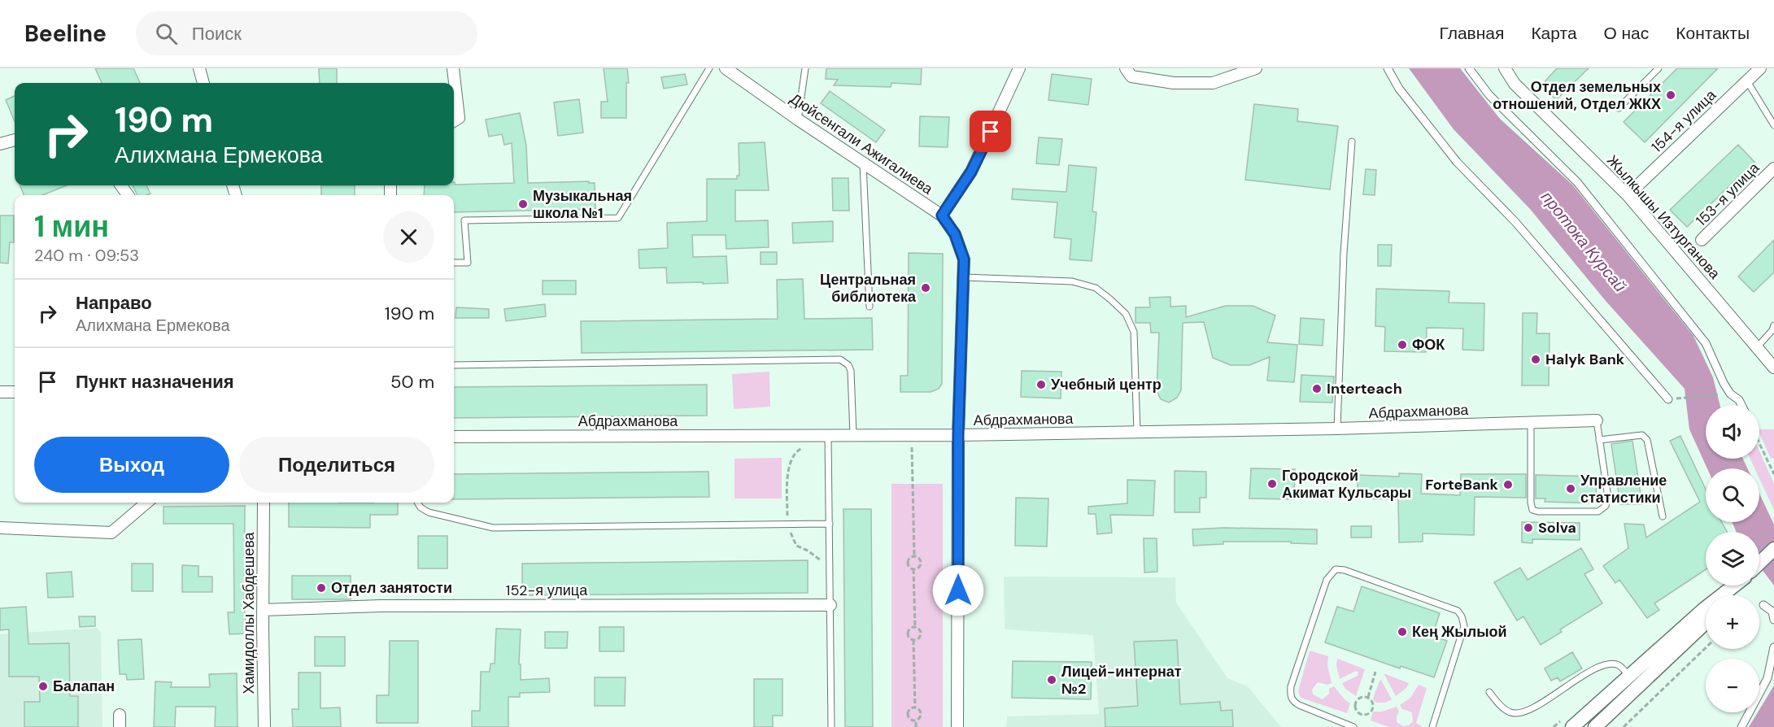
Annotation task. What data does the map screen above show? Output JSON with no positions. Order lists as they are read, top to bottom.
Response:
{
  "streets": {
    "street": [
      "154-я улица",
      "Дюйсенгали Ажигалиева",
      "153-я улица",
      "Жылкышы Изтурганова",
      "Абдрахманова",
      "152-я улица",
      "Хамидоллы Хабдешева"
    ]
  },
  "crossings": [
    ["154-я улица", "Жылкышы Изтурганова"],
    ["Дюйсенгали Ажигалиева", "Абдрахманова"],
    ["152-я улица", "Хамидоллы Хабдешева"]
  ],
  "water": ["протока Курсай"],
  "places": [
    "Отдел земельных отношений, Отдел ЖКХ",
    "Музыкальная школа №1",
    "Центральная библиотека",
    "ФОК",
    "Halyk Bank",
    "Учебный центр",
    "Interteach",
    "Городской Акимат Кульсары",
    "ForteBank",
    "Управление статистики",
    "Solva",
    "Отдел занятости",
    "Кең Жылыой",
    "Лицей-интернат №2",
    "Балапан"
  ],
  "page": {
    "header": "Beeline",
    "search": "Поиск",
    "nav": [
      "Главная",
      "Карта",
      "О нас",
      "Контакты"
    ],
    "turn": ["190 m", "Алихмана Ермекова"],
    "heading": ["1 мин", "240 m · 09:53"],
    "list": [
      {
        "name": "Направо",
        "note": "Алихмана Ермекова",
        "value": "190 m"
      },
      {
        "name": "Пункт назначения",
        "value": "50 m"
      }
    ],
    "map_buttons": ["+", "−"],
    "buttons": ["Выход", "Поделиться"]
  }
}
